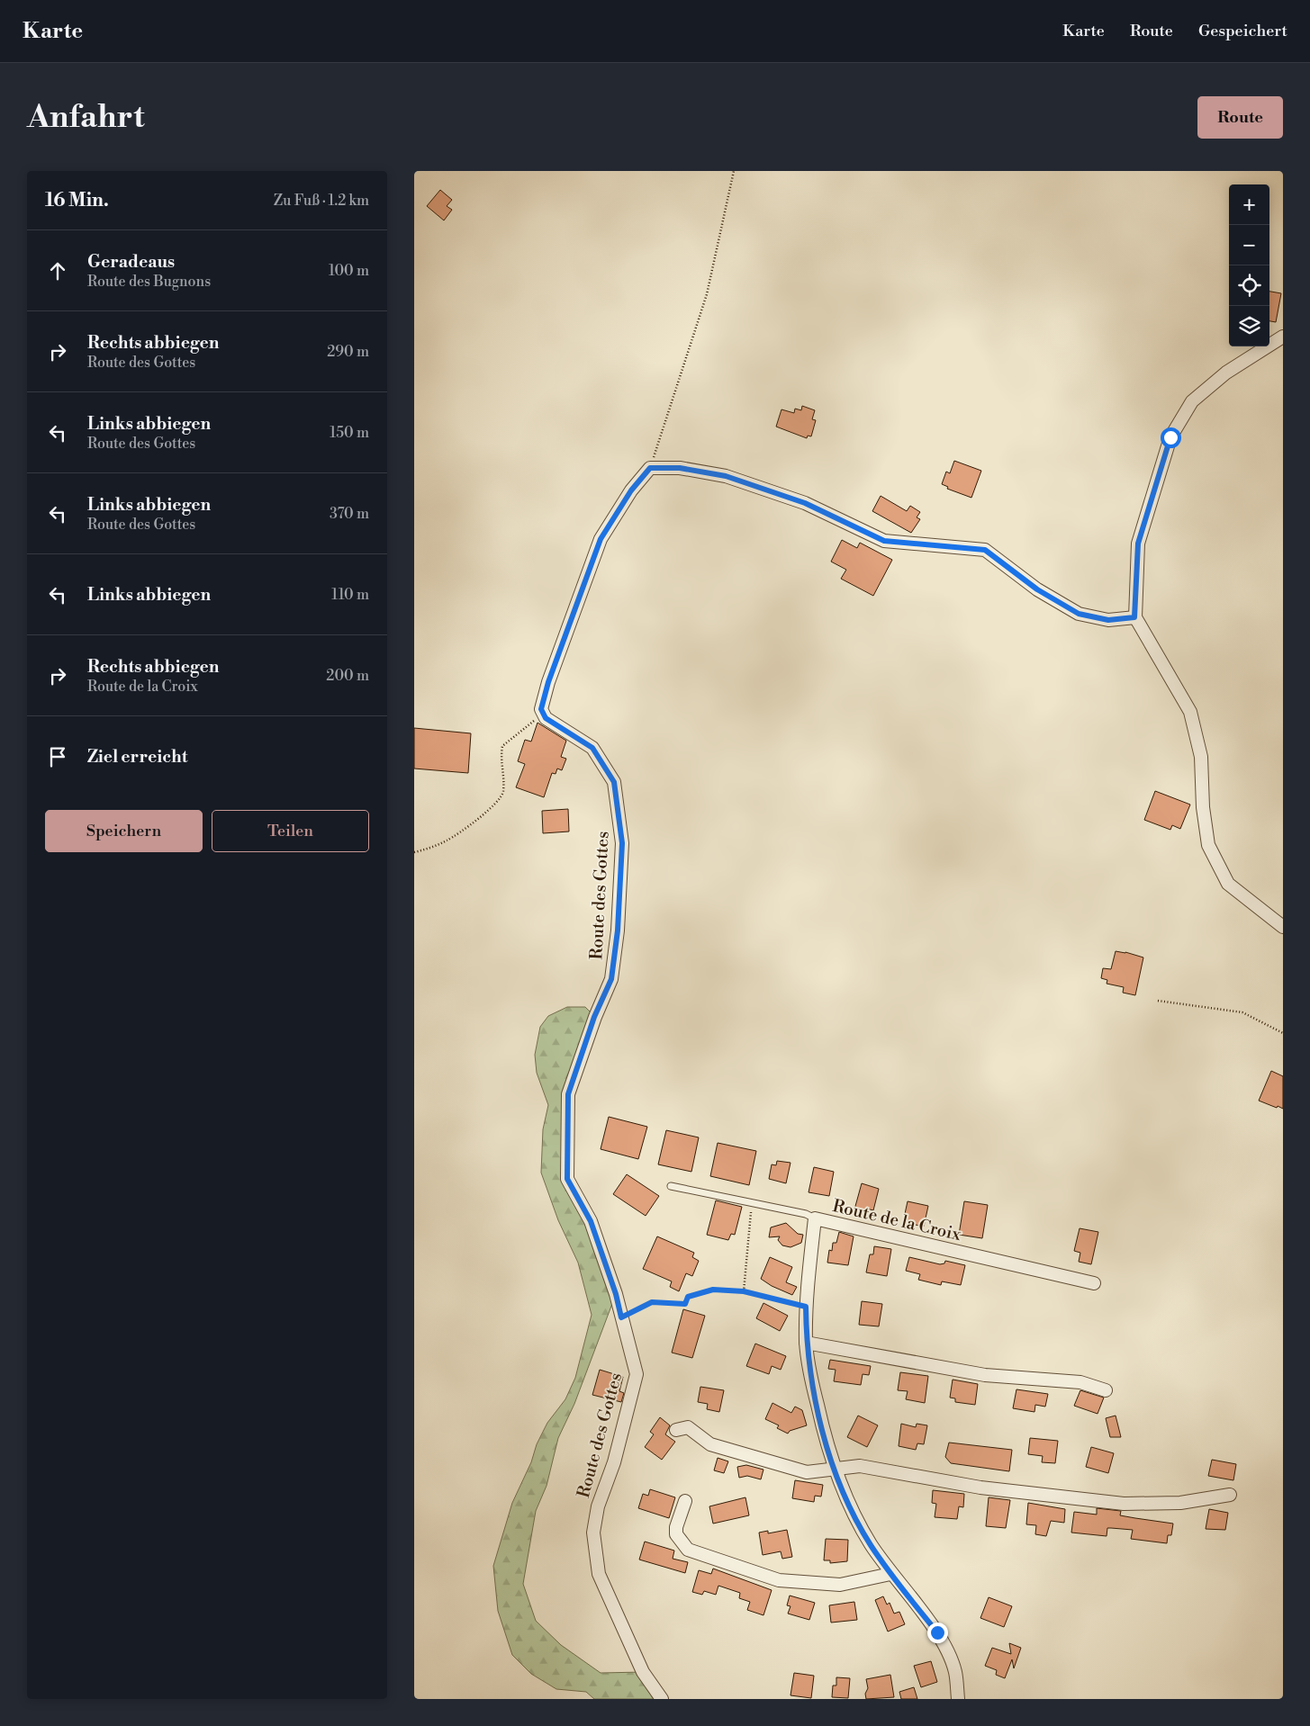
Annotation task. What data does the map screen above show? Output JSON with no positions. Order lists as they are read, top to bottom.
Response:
{
  "streets": {
    "street": ["Route des Gottes", "Route de la Croix"]
  },
  "page": {
    "header": "Karte",
    "nav": ["Karte", "Route", "Gespeichert"],
    "buttons": [
      "Route",
      ["Speichern", "Teilen"]
    ],
    "title": "Anfahrt",
    "heading": ["16 Min.", "Zu Fuß · 1.2 km"],
    "map_buttons": ["+", "−"],
    "list": [
      ["Geradeaus", "Route des Bugnons", "100 m"],
      ["Rechts abbiegen", "Route des Gottes", "290 m"],
      ["Links abbiegen", "Route des Gottes", "150 m"],
      ["Links abbiegen", "Route des Gottes", "370 m"],
      ["Links abbiegen", "110 m"],
      ["Rechts abbiegen", "Route de la Croix", "200 m"],
      "Ziel erreicht"
    ]
  }
}
